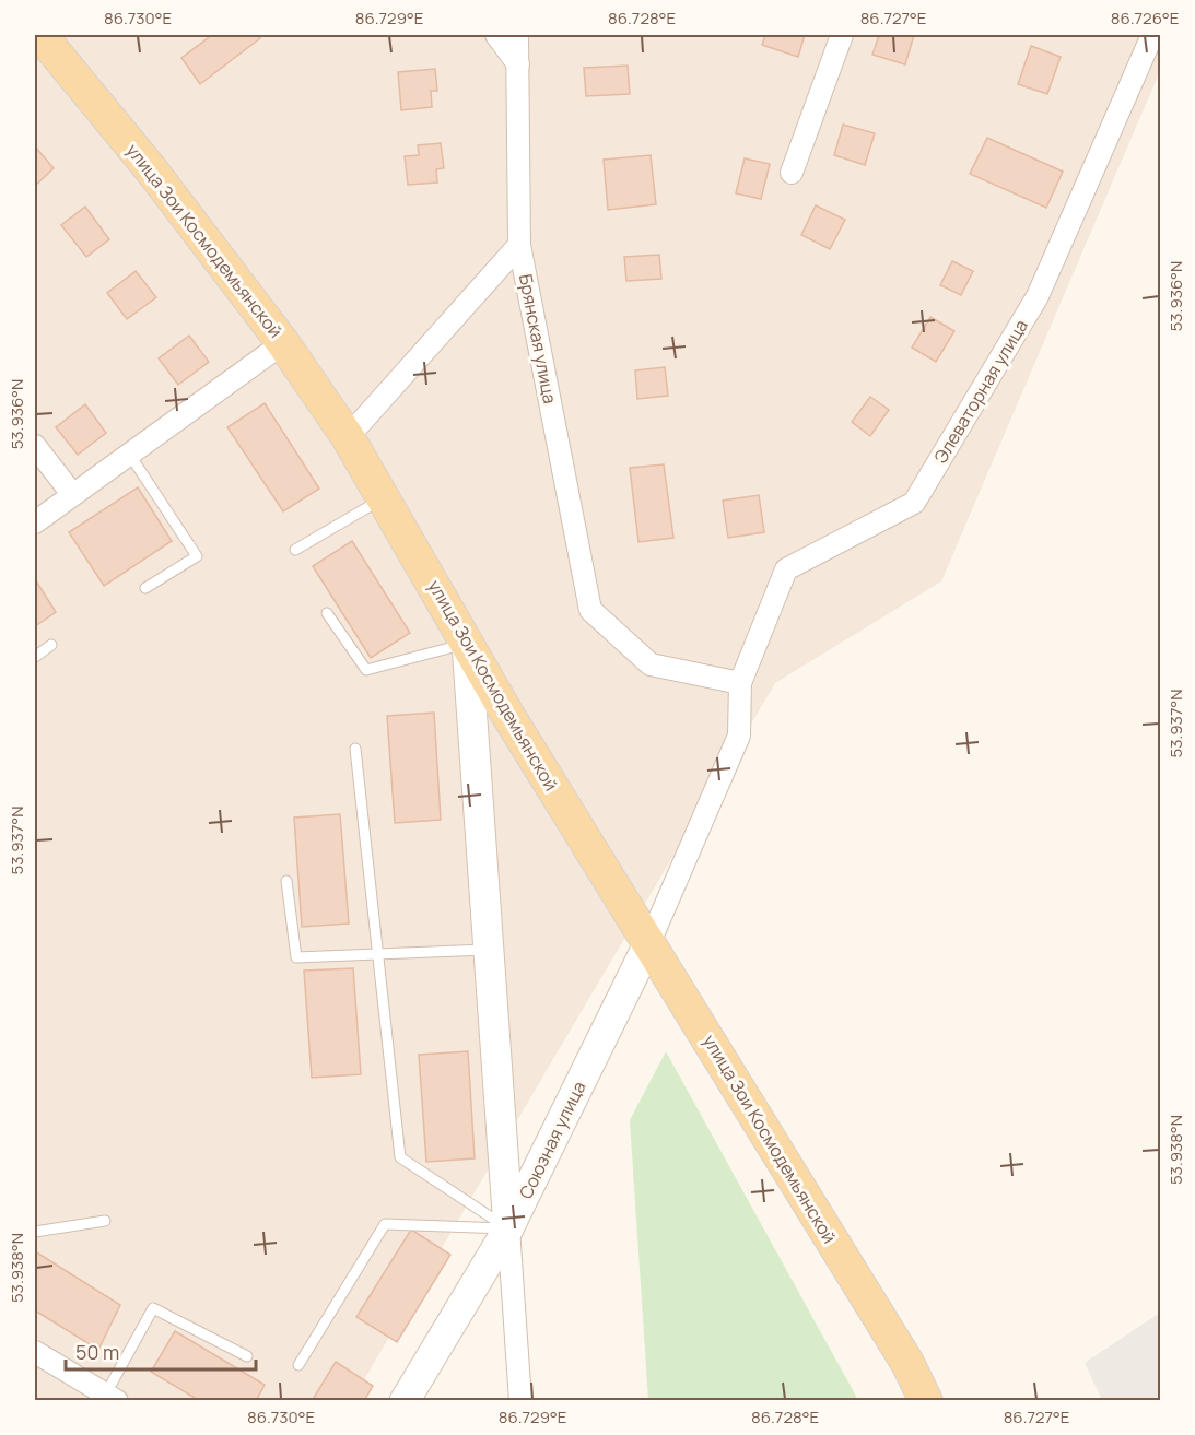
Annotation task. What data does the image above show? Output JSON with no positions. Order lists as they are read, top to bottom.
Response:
{
  "streets": {
    "main road": ["улица Зои Космодемьянской"],
    "street": ["Брянская улица", "Элеваторная улица", "Союзная улица"]
  },
  "crossings": [
    ["улица Зои Космодемьянской", "Союзная улица"],
    ["Брянская улица", "Элеваторная улица"]
  ],
  "scale_bar": "50 m",
  "coordinates": [
    "86.730°E",
    "86.729°E",
    "86.728°E",
    "86.727°E",
    "86.726°E",
    "53.936°N",
    "53.937°N",
    "53.938°N"
  ]
}
